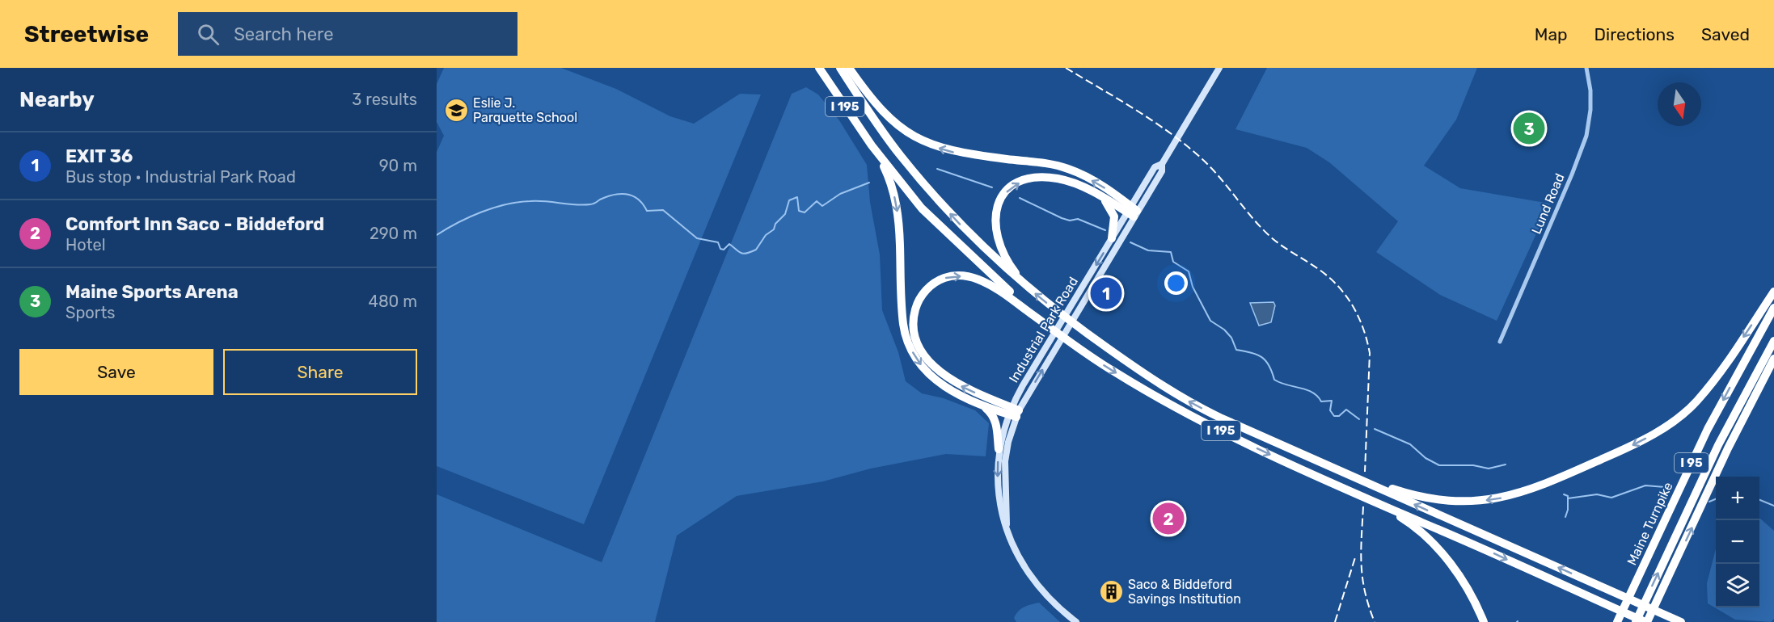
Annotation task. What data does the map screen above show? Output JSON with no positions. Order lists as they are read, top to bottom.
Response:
{
  "streets": {
    "highway": ["I 195", "I 95", "Maine Turnpike"],
    "main road": ["Industrial Park Road"],
    "street": ["Lund Road"]
  },
  "places": {
    "school or university": ["Eslie J. Parquette School"],
    "building": ["Saco & Biddeford Savings Institution"]
  },
  "north": "bottom",
  "page": {
    "header": "Streetwise",
    "search": "Search here",
    "nav": ["Map", "Directions", "Saved"],
    "heading": ["Nearby", "3 results"],
    "pins": ["3", "1", "2"],
    "list": [
      {
        "mark": "1",
        "name": "EXIT 36",
        "note": "Bus stop · Industrial Park Road",
        "value": "90 m"
      },
      {
        "mark": "2",
        "name": "Comfort Inn Saco - Biddeford",
        "note": "Hotel",
        "value": "290 m"
      },
      {
        "mark": "3",
        "name": "Maine Sports Arena",
        "note": "Sports",
        "value": "480 m"
      }
    ],
    "buttons": ["Save", "Share"],
    "map_buttons": ["+", "−"]
  }
}
